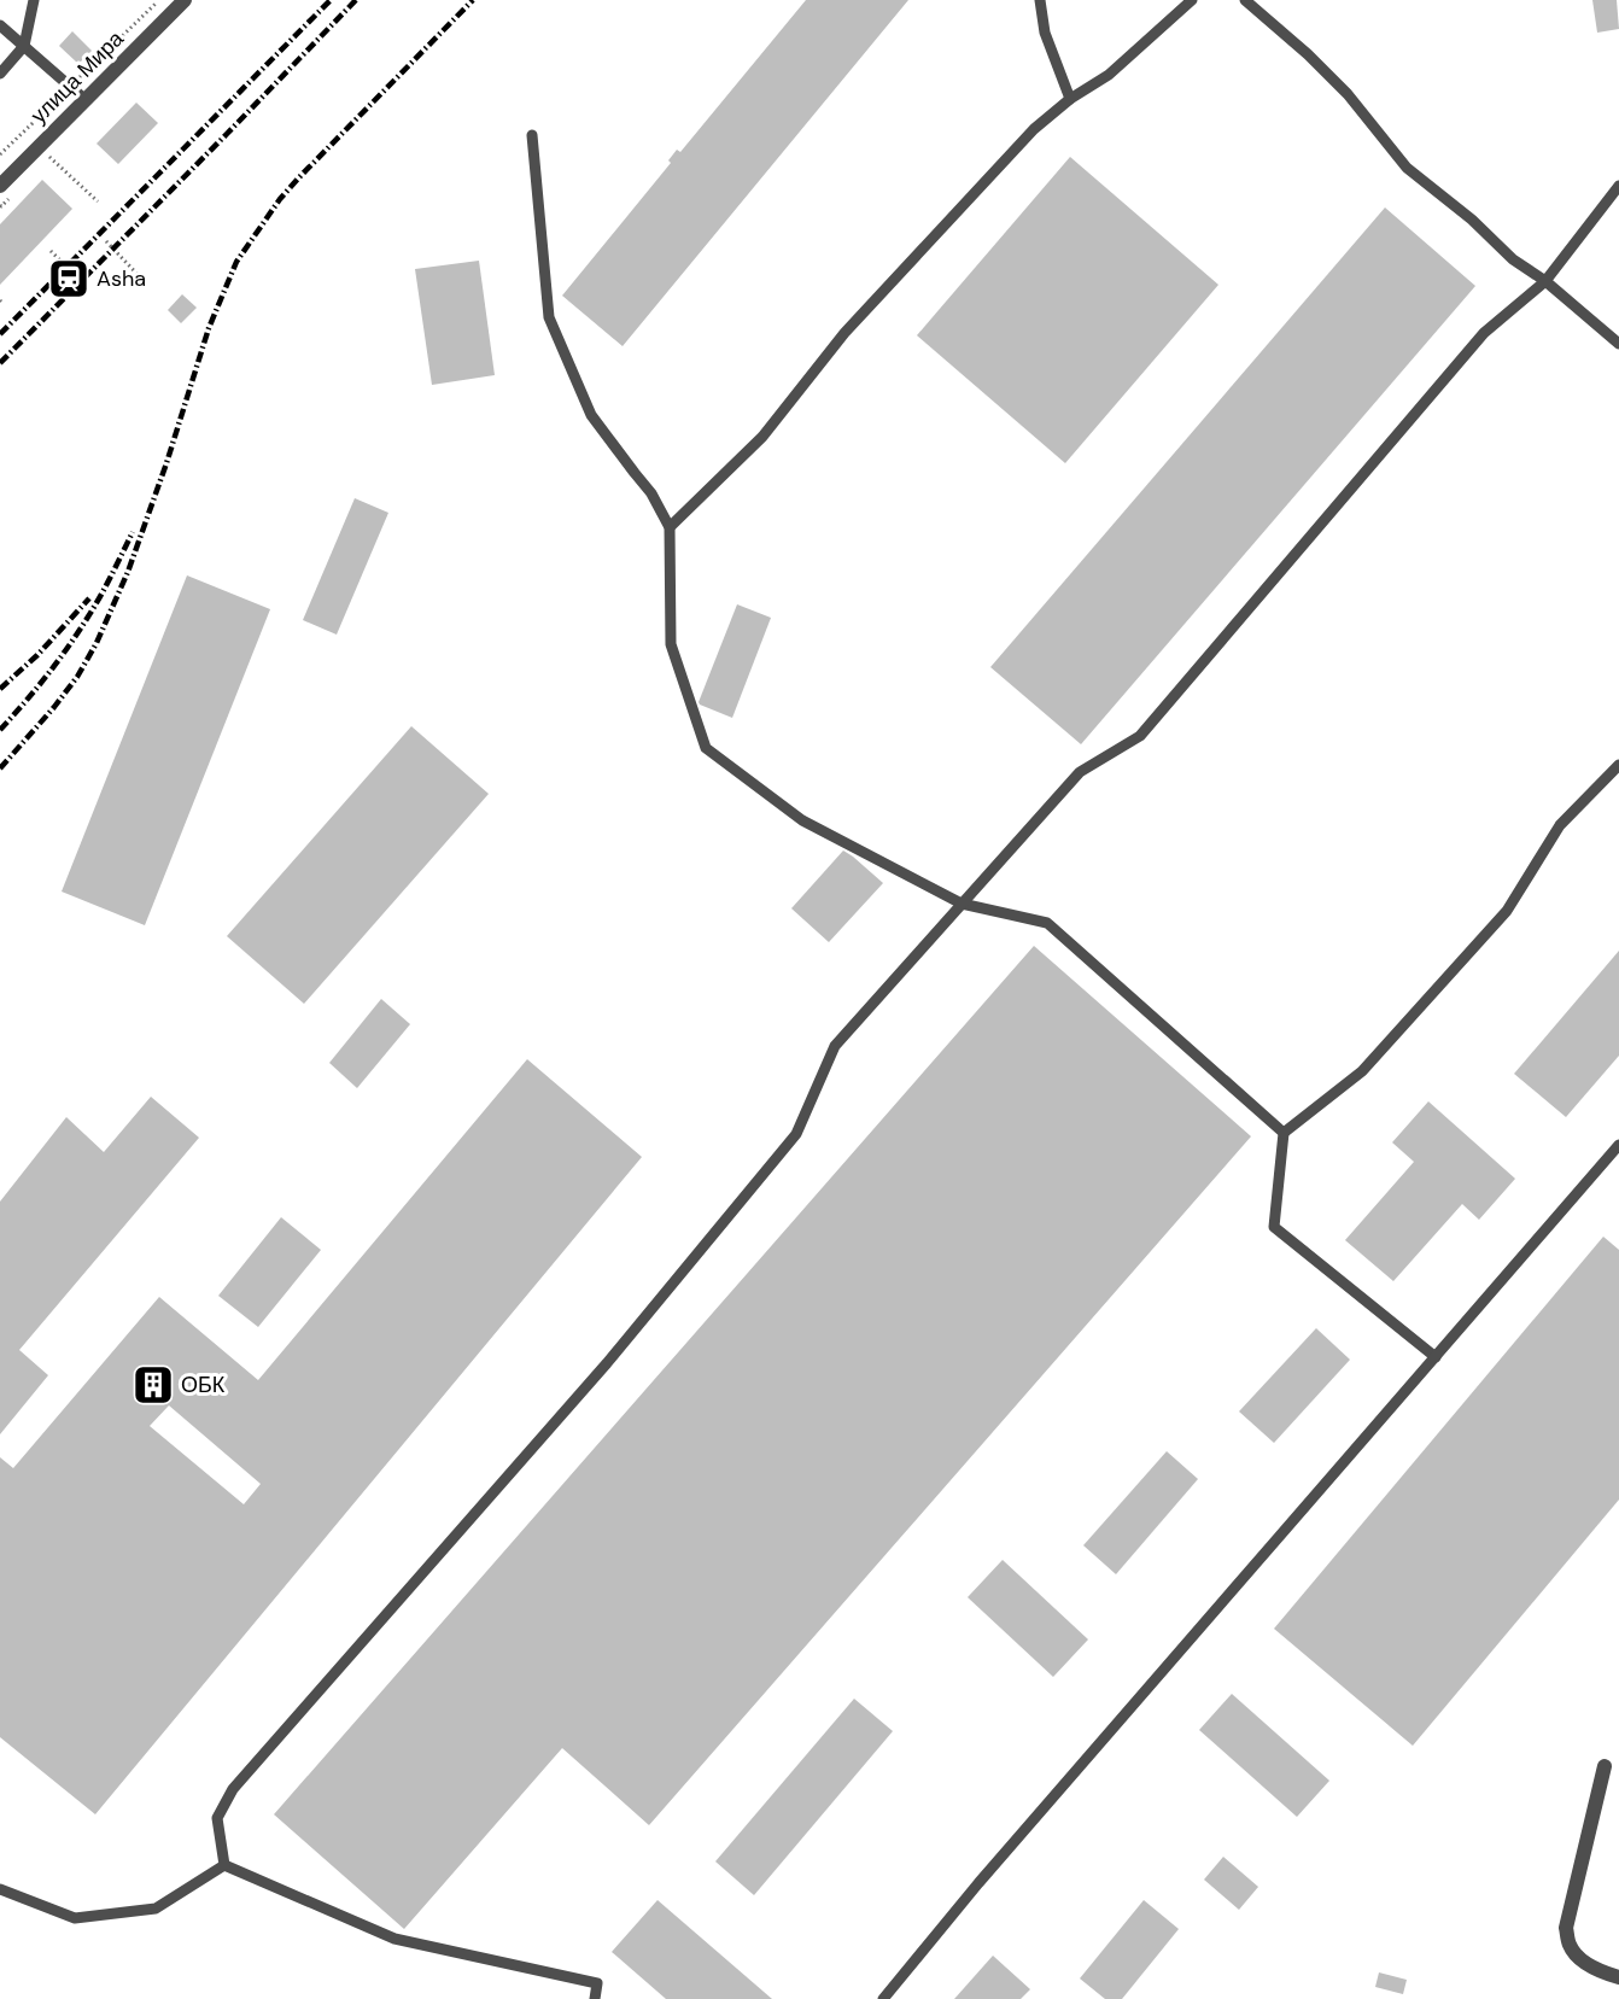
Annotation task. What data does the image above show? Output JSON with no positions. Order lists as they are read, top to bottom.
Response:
{
  "streets": {
    "street": ["улица Мира"]
  },
  "places": {
    "station": ["Asha"],
    "building": ["ОБК"]
  }
}
